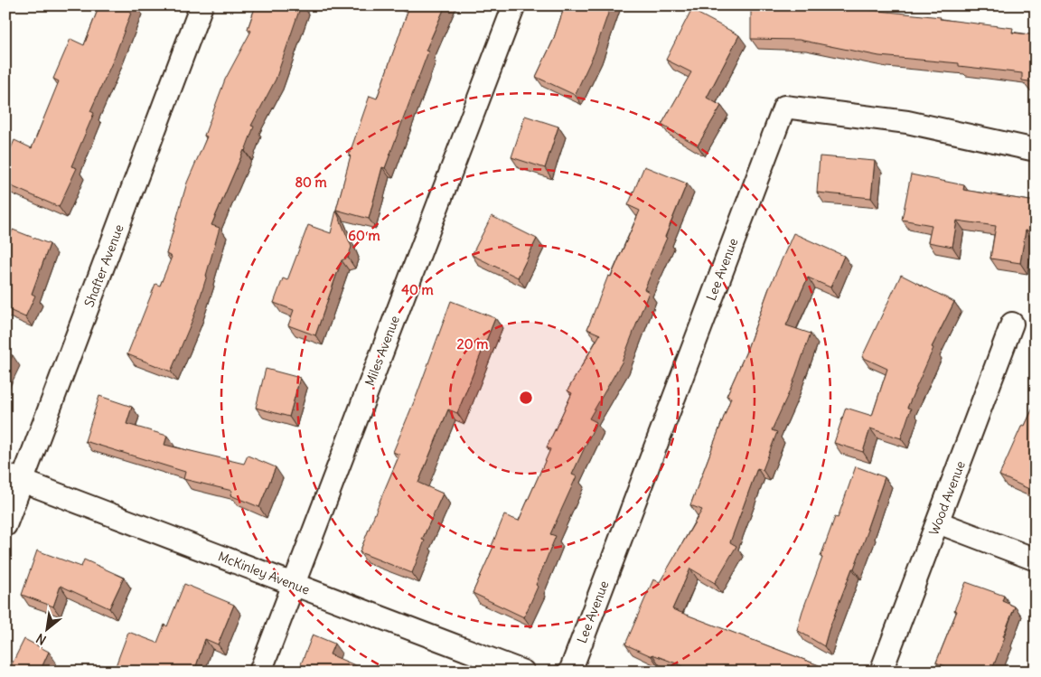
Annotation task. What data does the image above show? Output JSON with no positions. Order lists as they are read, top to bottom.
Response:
{
  "streets": {
    "street": [
      "Shafter Avenue",
      "Lee Avenue",
      "Miles Avenue",
      "Wood Avenue",
      "McKinley Avenue"
    ]
  },
  "crossings": [
    ["Shafter Avenue", "McKinley Avenue"],
    ["Miles Avenue", "McKinley Avenue"]
  ],
  "north": "bottom left",
  "rings": [
    "80 m",
    "60 m",
    "40 m",
    "20 m"
  ]
}
